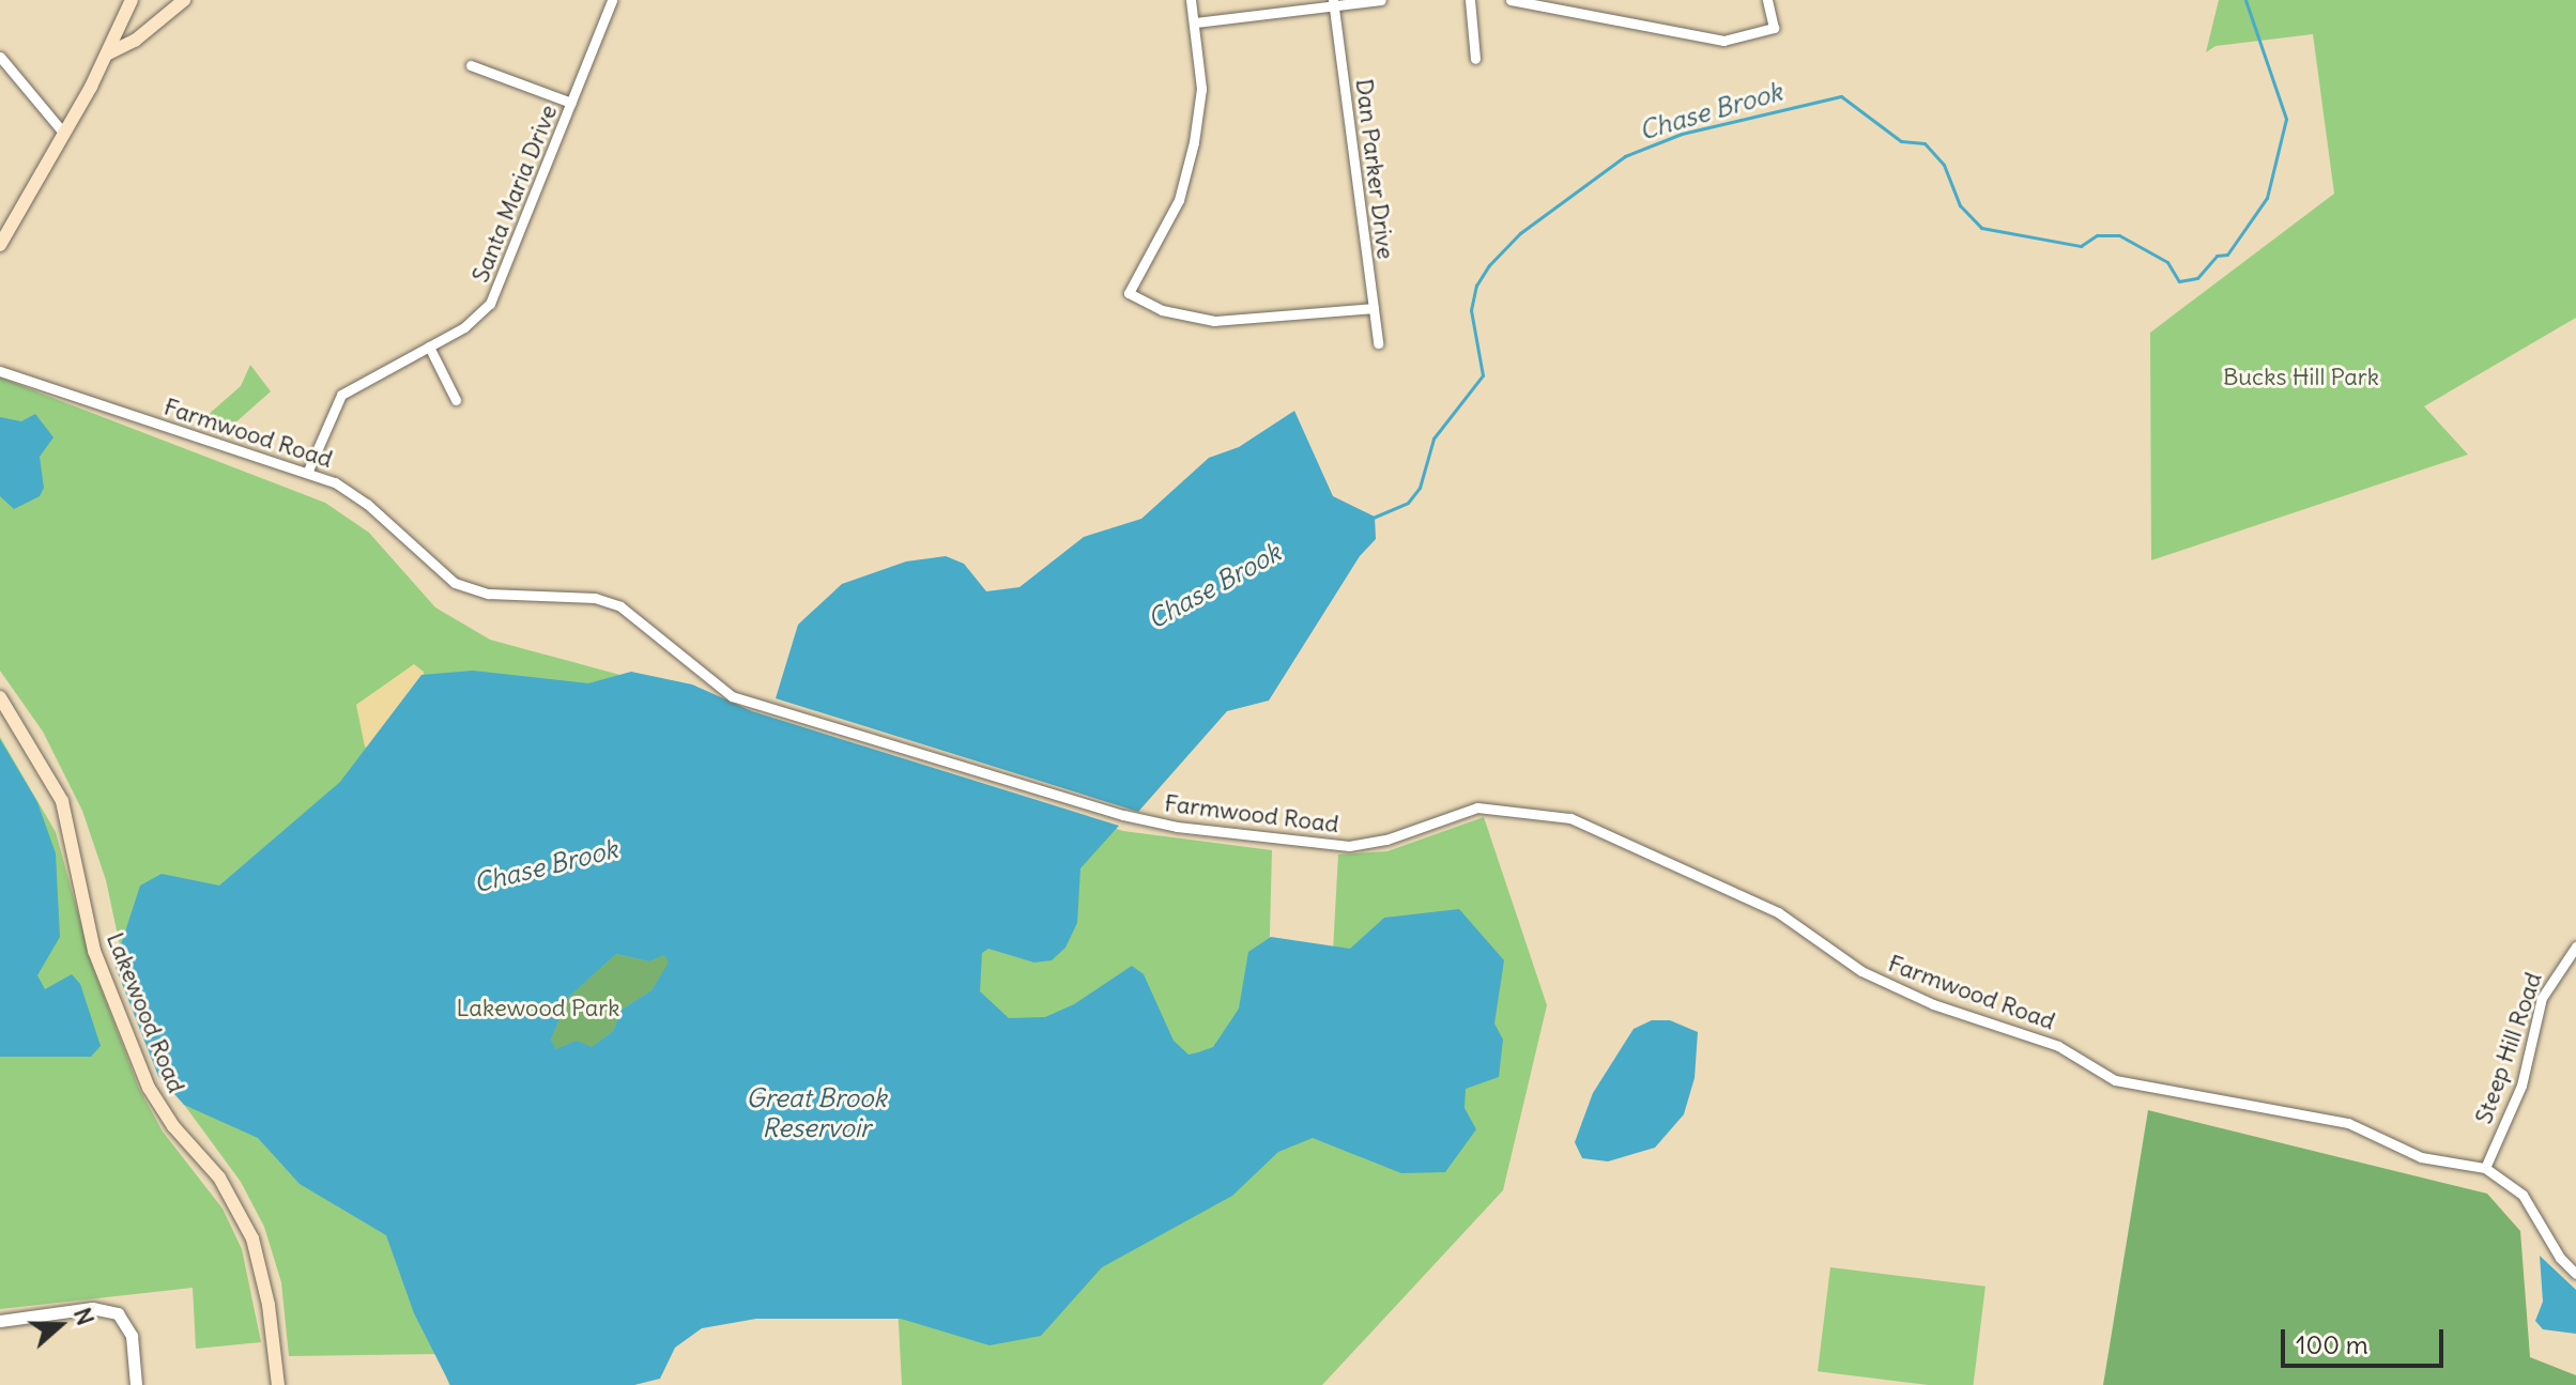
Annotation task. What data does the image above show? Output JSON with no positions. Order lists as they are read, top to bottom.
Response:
{
  "streets": {
    "main road": ["Lakewood Road"],
    "street": [
      "Dan Parker Drive",
      "Santa Maria Drive",
      "Farmwood Road",
      "Steep Hill Road"
    ]
  },
  "crossings": [
    ["Santa Maria Drive", "Farmwood Road"],
    ["Farmwood Road", "Steep Hill Road"]
  ],
  "water": ["Chase Brook", "Great Brook Reservoir"],
  "parks": ["Bucks Hill Park", "Lakewood Park"],
  "scale_bar": "100 m",
  "north": "right"
}
